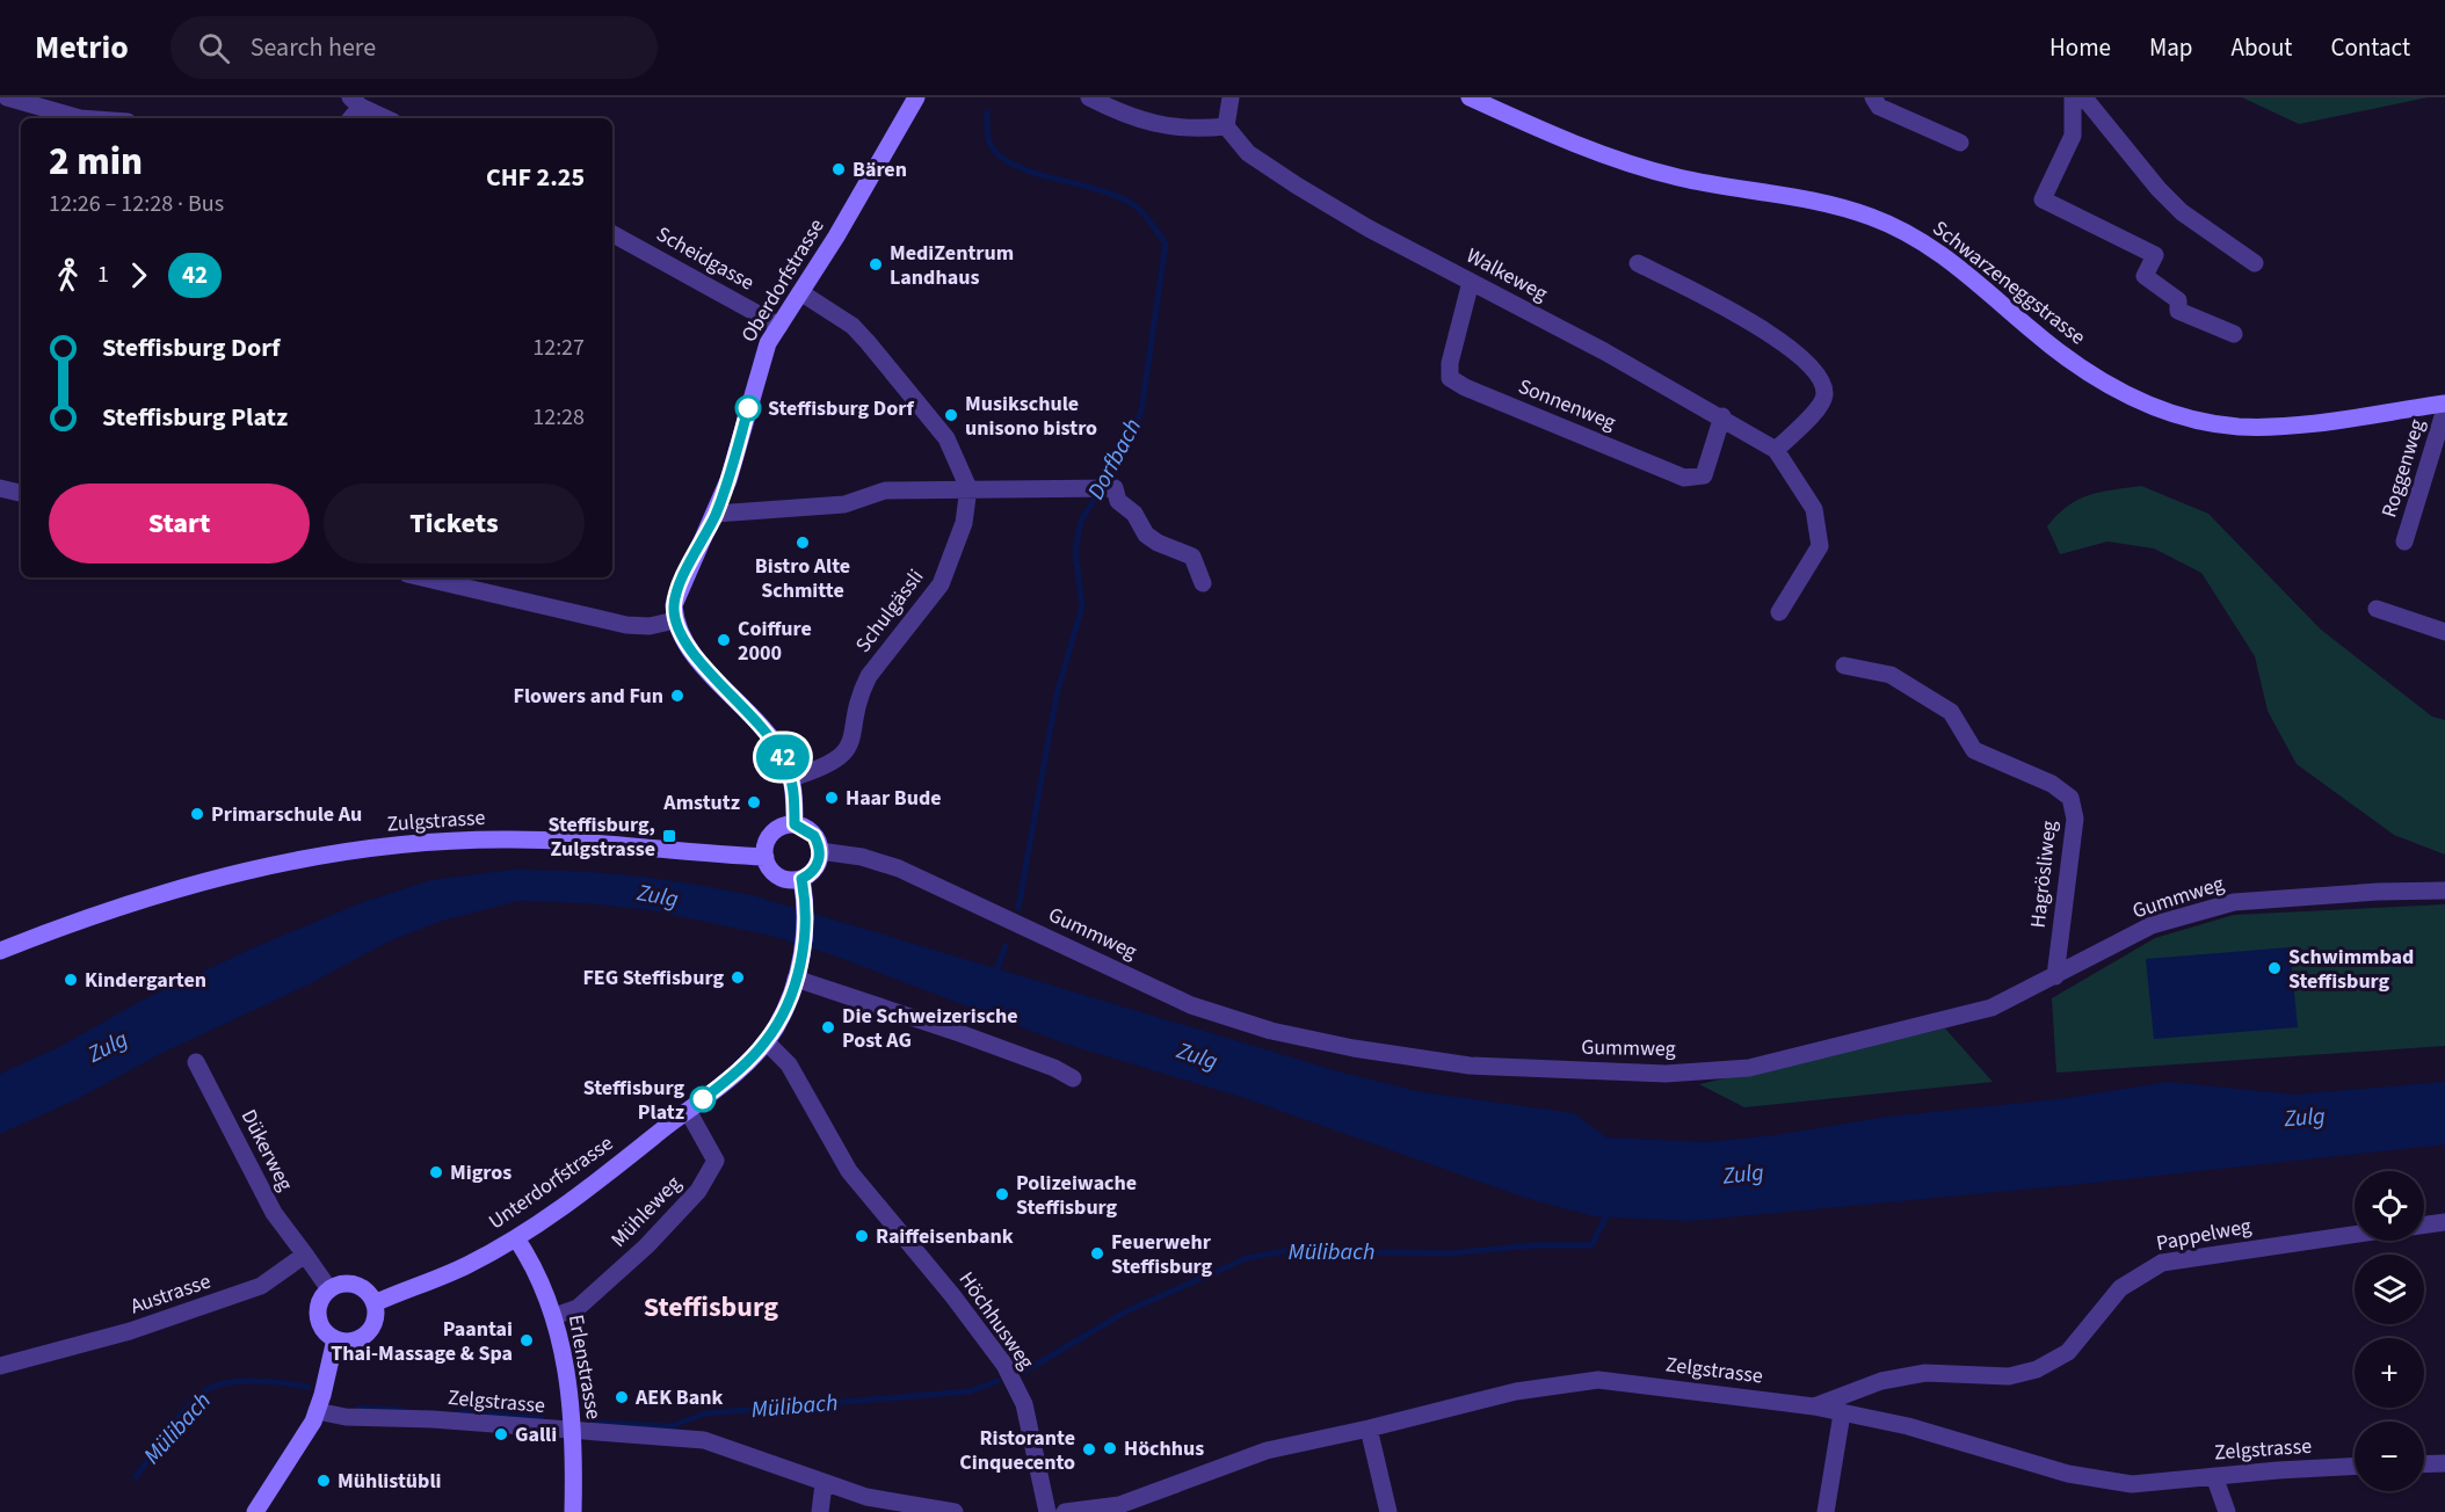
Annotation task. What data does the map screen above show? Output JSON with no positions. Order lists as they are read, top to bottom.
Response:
{
  "streets": {
    "main road": [
      "Oberdorfstrasse",
      "Schwarzeneggstrasse",
      "Zulgstrasse",
      "Unterdorfstrasse",
      "Erlenstrasse"
    ],
    "street": [
      "Scheidgasse",
      "Walkeweg",
      "Sonnenweg",
      "Roggenweg",
      "Schulgässli",
      "Hagrösliweg",
      "Gummweg",
      "Dükerweg",
      "Mühleweg",
      "Pappelweg",
      "Austrasse",
      "Höchhusweg",
      "Zelgstrasse"
    ]
  },
  "crossings": [
    ["Scheidgasse", "Oberdorfstrasse"],
    ["Walkeweg", "Sonnenweg"],
    ["Zulgstrasse", "Gummweg"],
    ["Zulgstrasse", "Unterdorfstrasse"],
    ["Hagrösliweg", "Gummweg"],
    ["Gummweg", "Unterdorfstrasse"],
    ["Dükerweg", "Austrasse"],
    ["Unterdorfstrasse", "Mühleweg"],
    ["Unterdorfstrasse", "Höchhusweg"],
    ["Unterdorfstrasse", "Erlenstrasse"],
    ["Mühleweg", "Erlenstrasse"],
    ["Pappelweg", "Zelgstrasse"],
    ["Erlenstrasse", "Zelgstrasse"]
  ],
  "districts": ["Steffisburg"],
  "water": ["Dorfbach", "Zulg", "Mülibach"],
  "places": {
    "other": [
      "Bären",
      "MediZentrum Landhaus",
      "Steffisburg Dorf",
      "Musikschule unisono bistro",
      "Bistro Alte Schmitte",
      "Coiffure 2000",
      "Flowers and Fun",
      "Haar Bude",
      "Amstutz",
      "Primarschule Au",
      "Schwimmbad Steffisburg",
      "FEG Steffisburg",
      "Kindergarten",
      "Die Schweizerische Post AG",
      "Steffisburg Platz",
      "Migros",
      "Polizeiwache Steffisburg",
      "Raiffeisenbank",
      "Feuerwehr Steffisburg",
      "Paantai Thai-Massage & Spa",
      "AEK Bank",
      "Galli",
      "Höchhus",
      "Ristorante Cinquecento",
      "Mühlistübli"
    ],
    "transit": ["Steffisburg, Zulgstrasse"]
  },
  "lines": ["bus line 42"],
  "page": {
    "header": "Metrio",
    "search": "Search here",
    "nav": [
      "Home",
      "Map",
      "About",
      "Contact"
    ],
    "on_map": "42",
    "heading": ["2 min", "12:26 – 12:28 · Bus", "CHF 2.25"],
    "legs": ["1", "42"],
    "list": [
      {
        "name": "Steffisburg Dorf",
        "value": "12:27"
      },
      {
        "name": "Steffisburg Platz",
        "value": "12:28"
      }
    ],
    "buttons": ["Start", "Tickets"],
    "map_buttons": ["+", "−"]
  }
}
